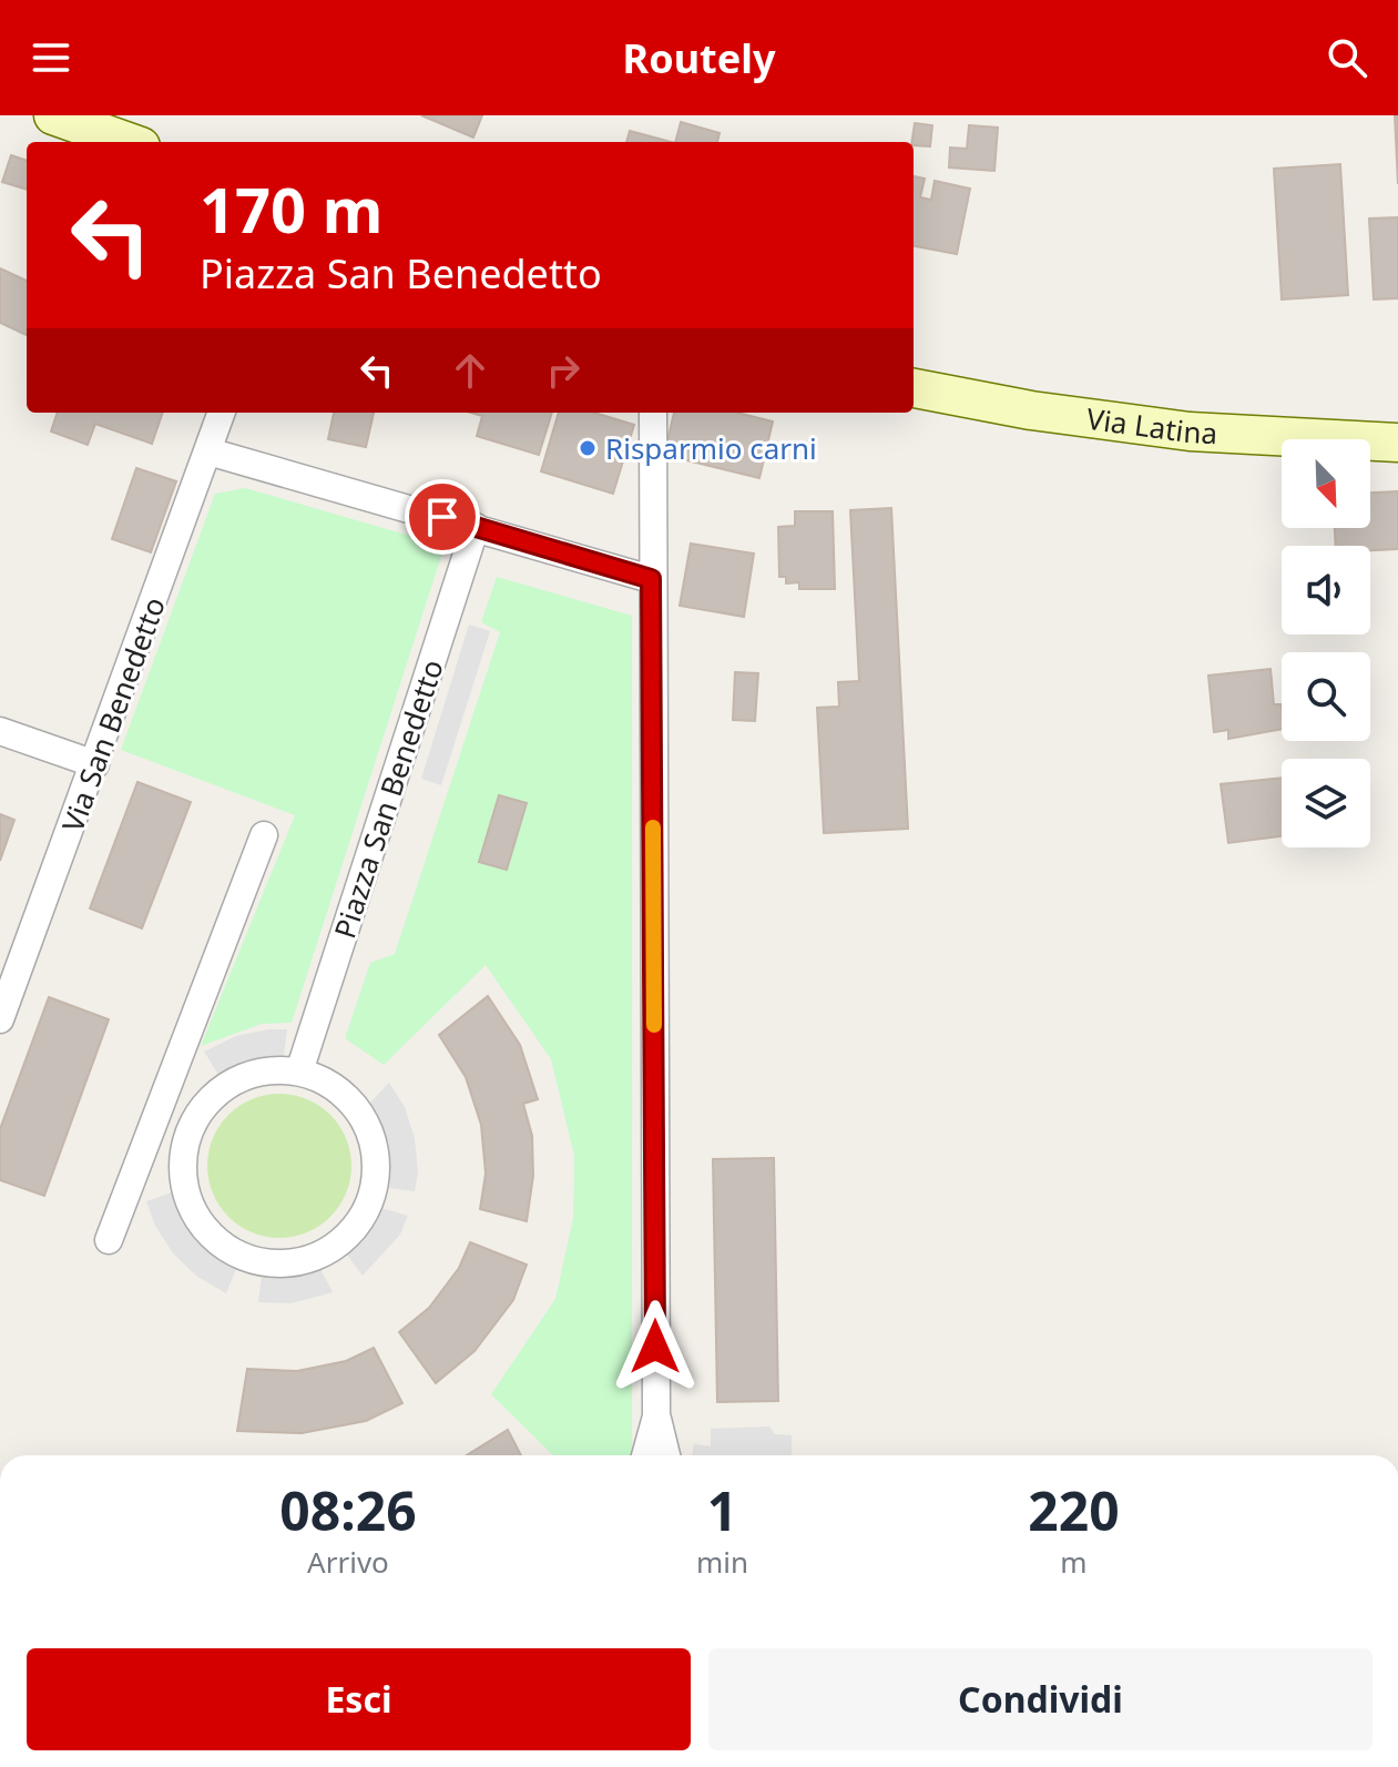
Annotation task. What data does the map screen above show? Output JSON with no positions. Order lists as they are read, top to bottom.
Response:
{
  "streets": {
    "main road": ["Via Latina"],
    "street": ["Via San Benedetto", "Piazza San Benedetto"]
  },
  "places": ["Risparmio carni"],
  "north": "bottom right",
  "page": {
    "header": "Routely",
    "turn": ["170 m", "Piazza San Benedetto"],
    "eta": [
      "08:26",
      "Arrivo",
      "1",
      "min",
      "220",
      "m"
    ],
    "buttons": ["Esci", "Condividi"]
  }
}
